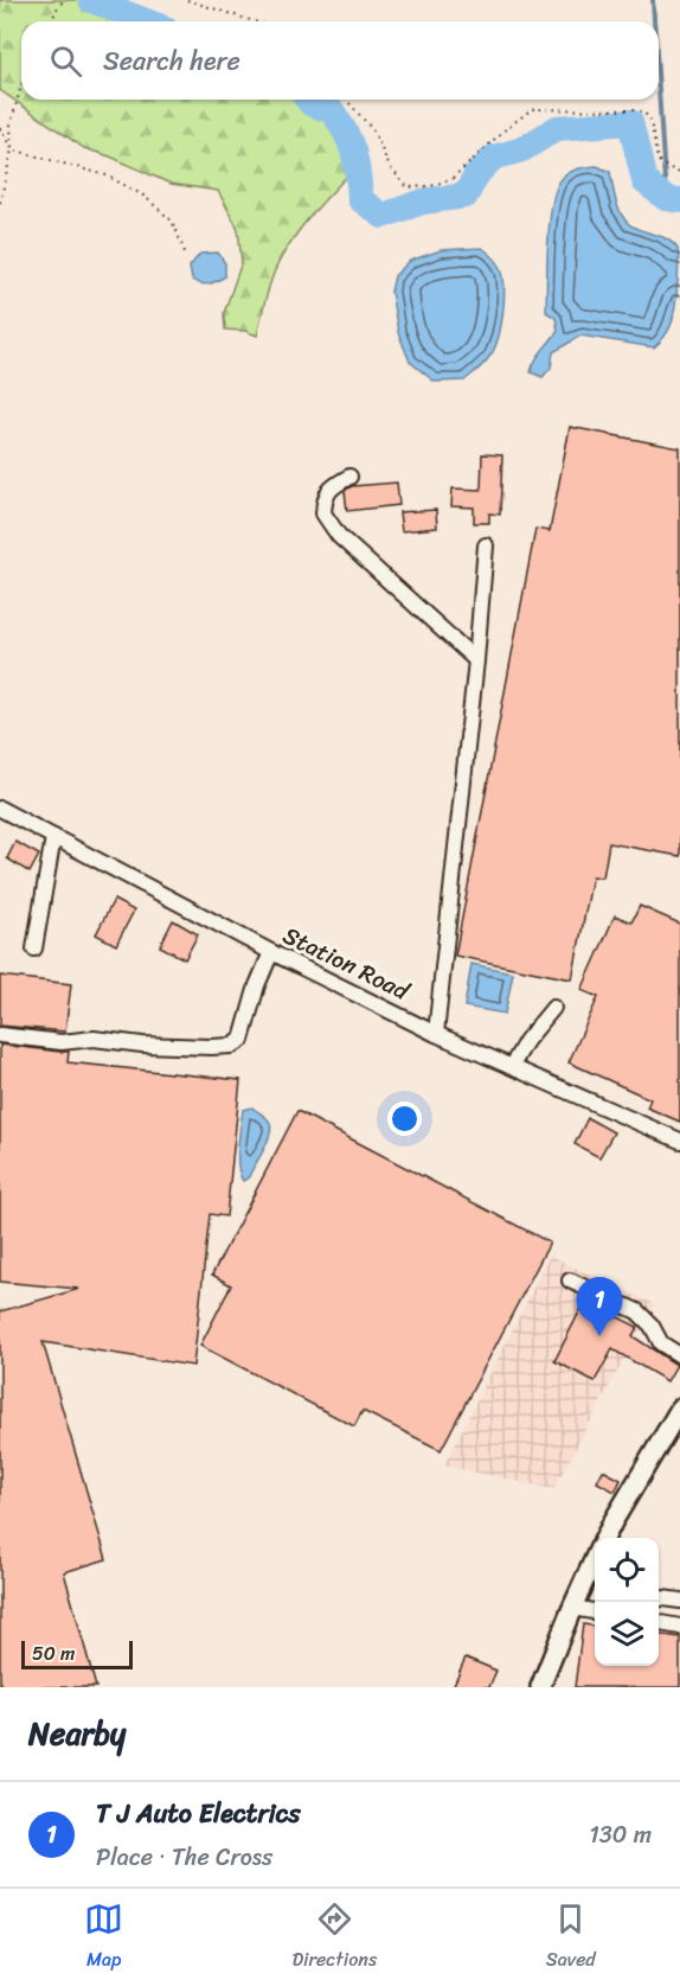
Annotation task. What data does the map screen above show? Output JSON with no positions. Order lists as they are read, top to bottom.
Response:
{
  "streets": {
    "street": ["Station Road"]
  },
  "scale_bar": "50 m",
  "page": {
    "search": "Search here",
    "pins": "1",
    "scale": "50 m",
    "heading": "Nearby",
    "list": [
      {
        "mark": "1",
        "name": "T J Auto Electrics",
        "note": "Place · The Cross",
        "value": "130 m"
      }
    ],
    "nav": ["Map", "Directions", "Saved"]
  }
}
